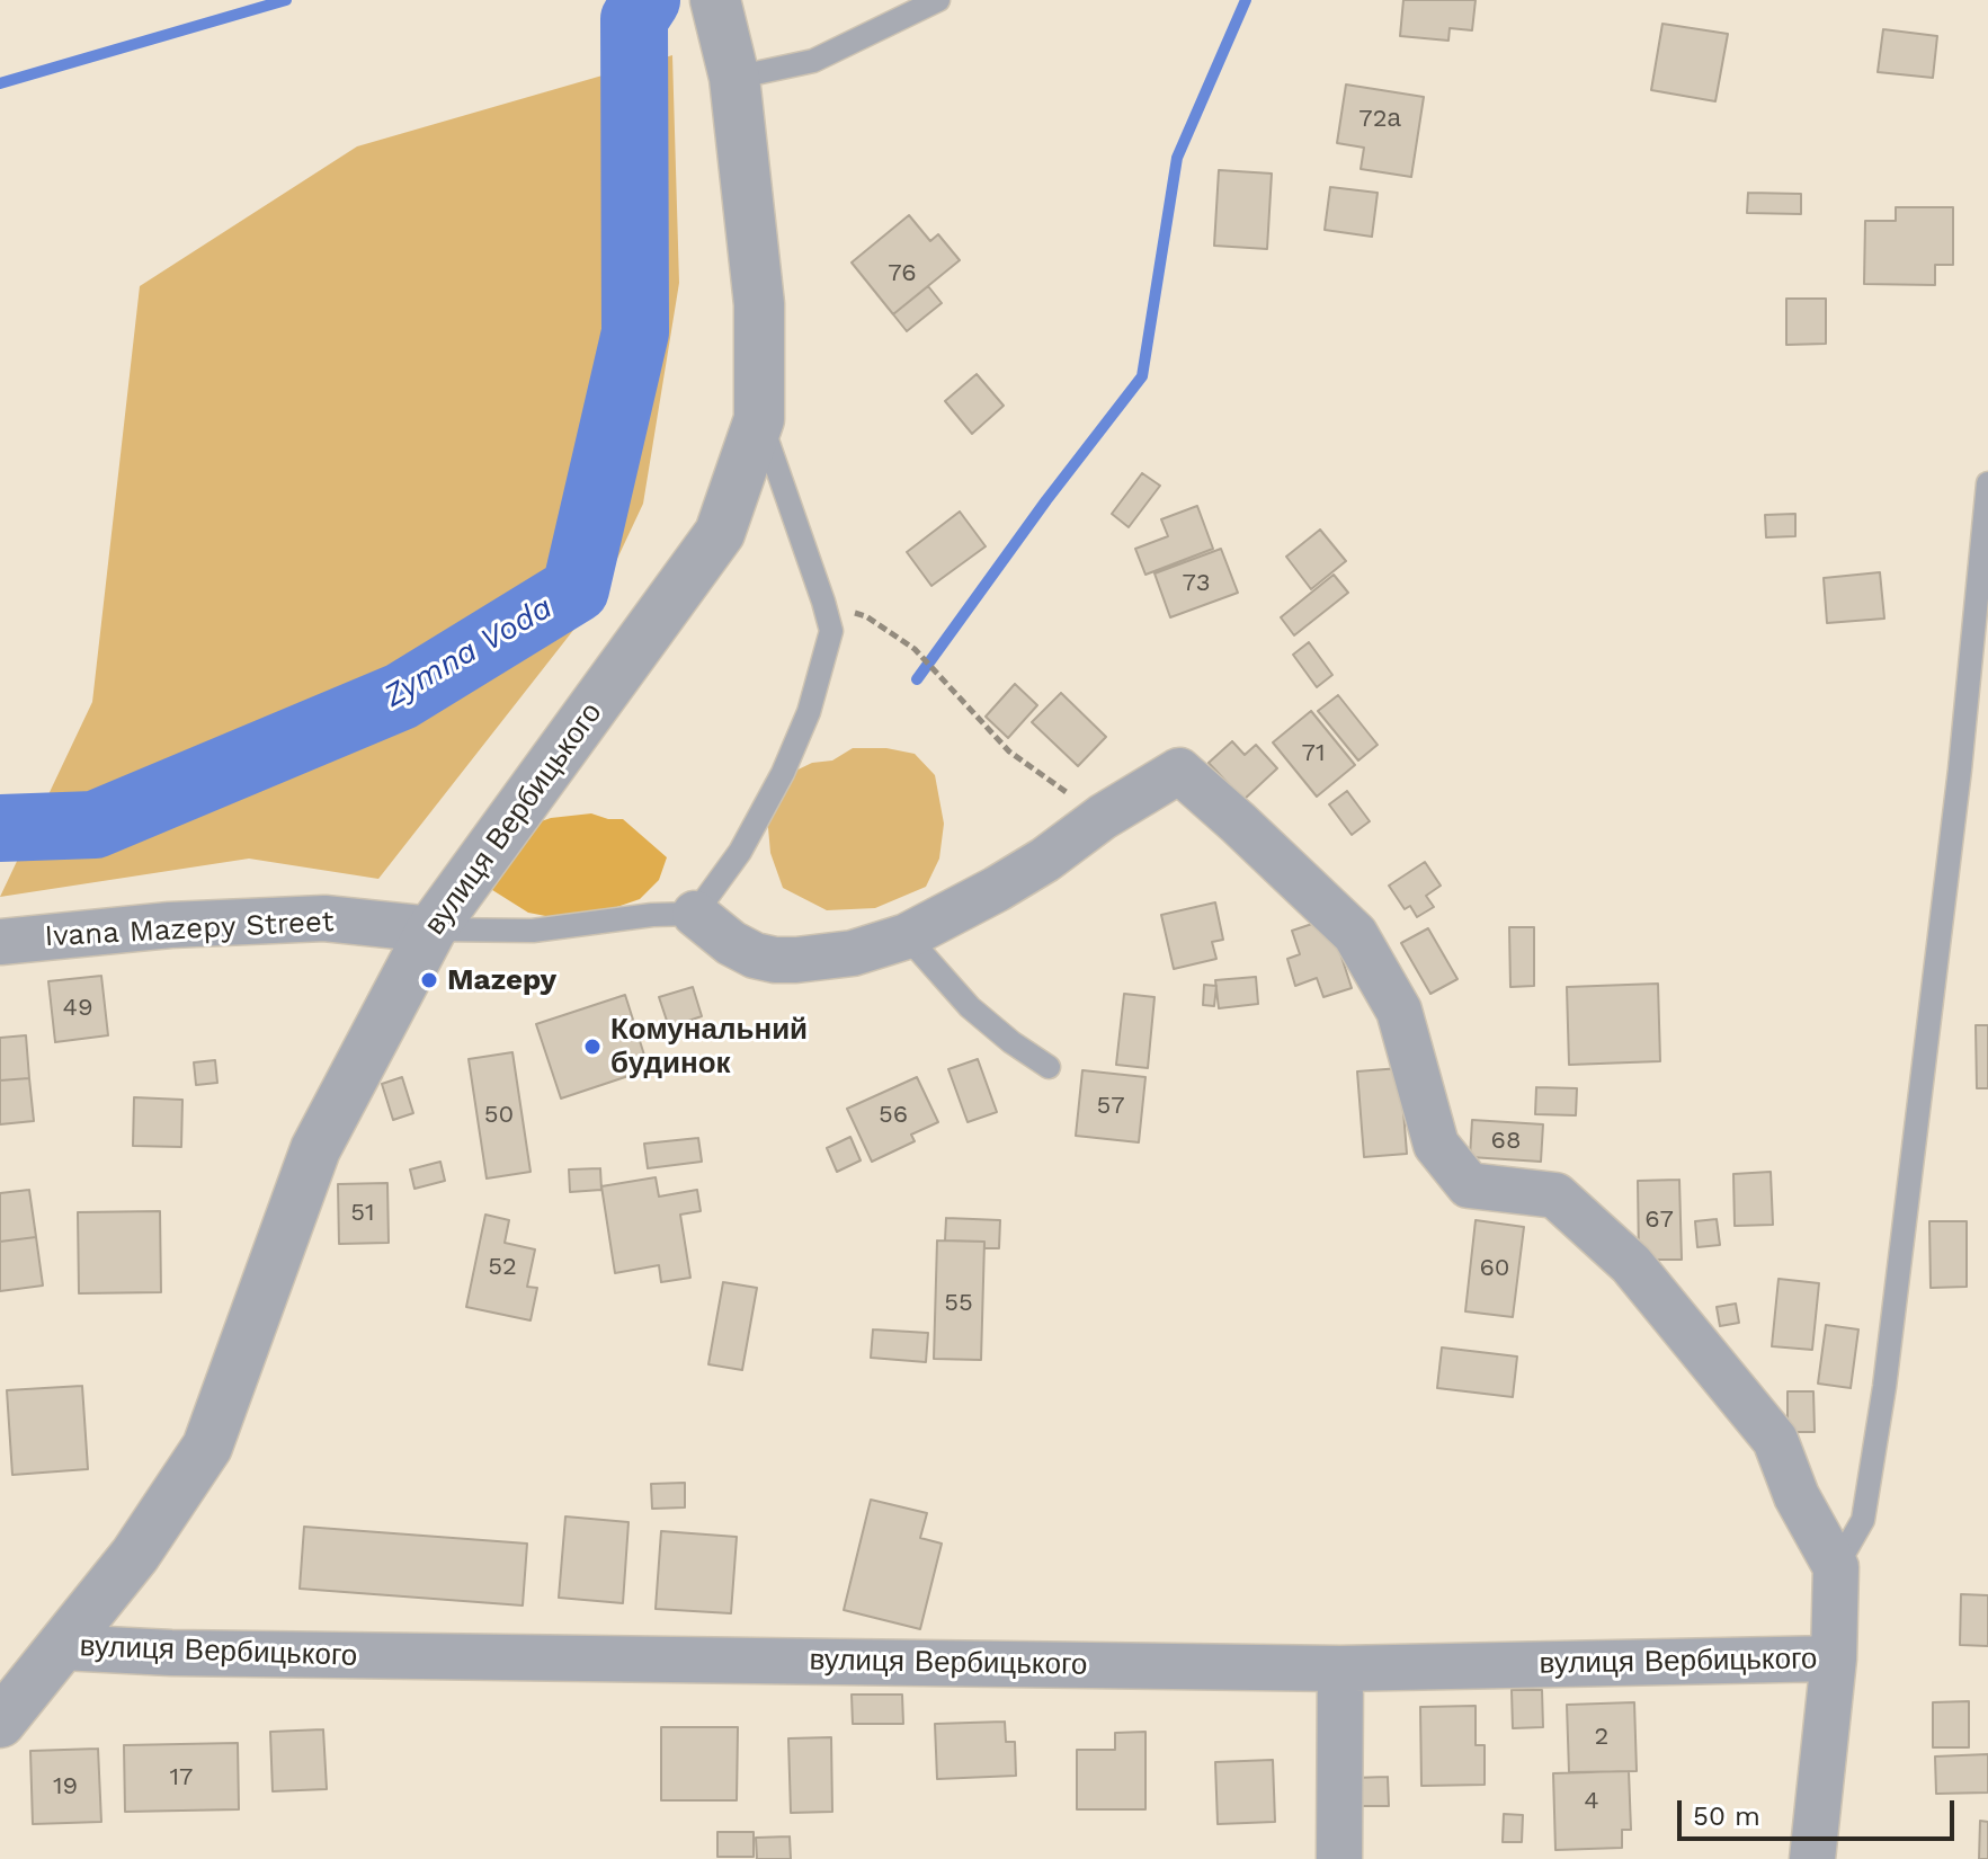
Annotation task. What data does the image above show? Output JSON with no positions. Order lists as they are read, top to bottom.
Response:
{
  "streets": {
    "street": ["вулиця Вербицького", "Ivana Mazepy Street"]
  },
  "crossings": [
    ["вулиця Вербицького", "Ivana Mazepy Street"]
  ],
  "water": ["Zymna Voda"],
  "places": ["Mazepy", "Комунальний будинок"],
  "house_numbers": [
    "72а",
    "76",
    "73",
    "71",
    "49",
    "57",
    "50",
    "56",
    "68",
    "51",
    "67",
    "52",
    "60",
    "55",
    "2",
    "17",
    "19",
    "4"
  ],
  "scale_bar": "50 m"
}
